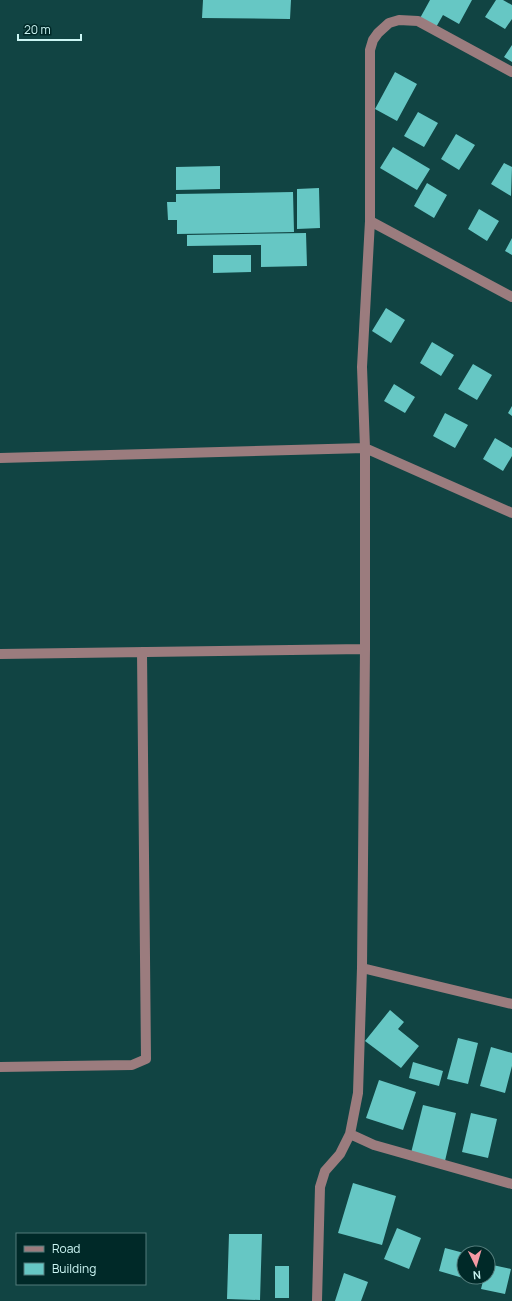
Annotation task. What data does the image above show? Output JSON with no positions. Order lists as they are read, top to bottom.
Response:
{
  "legend": ["Road", "Building"],
  "scale_bar": "20 m",
  "north": "bottom"
}
